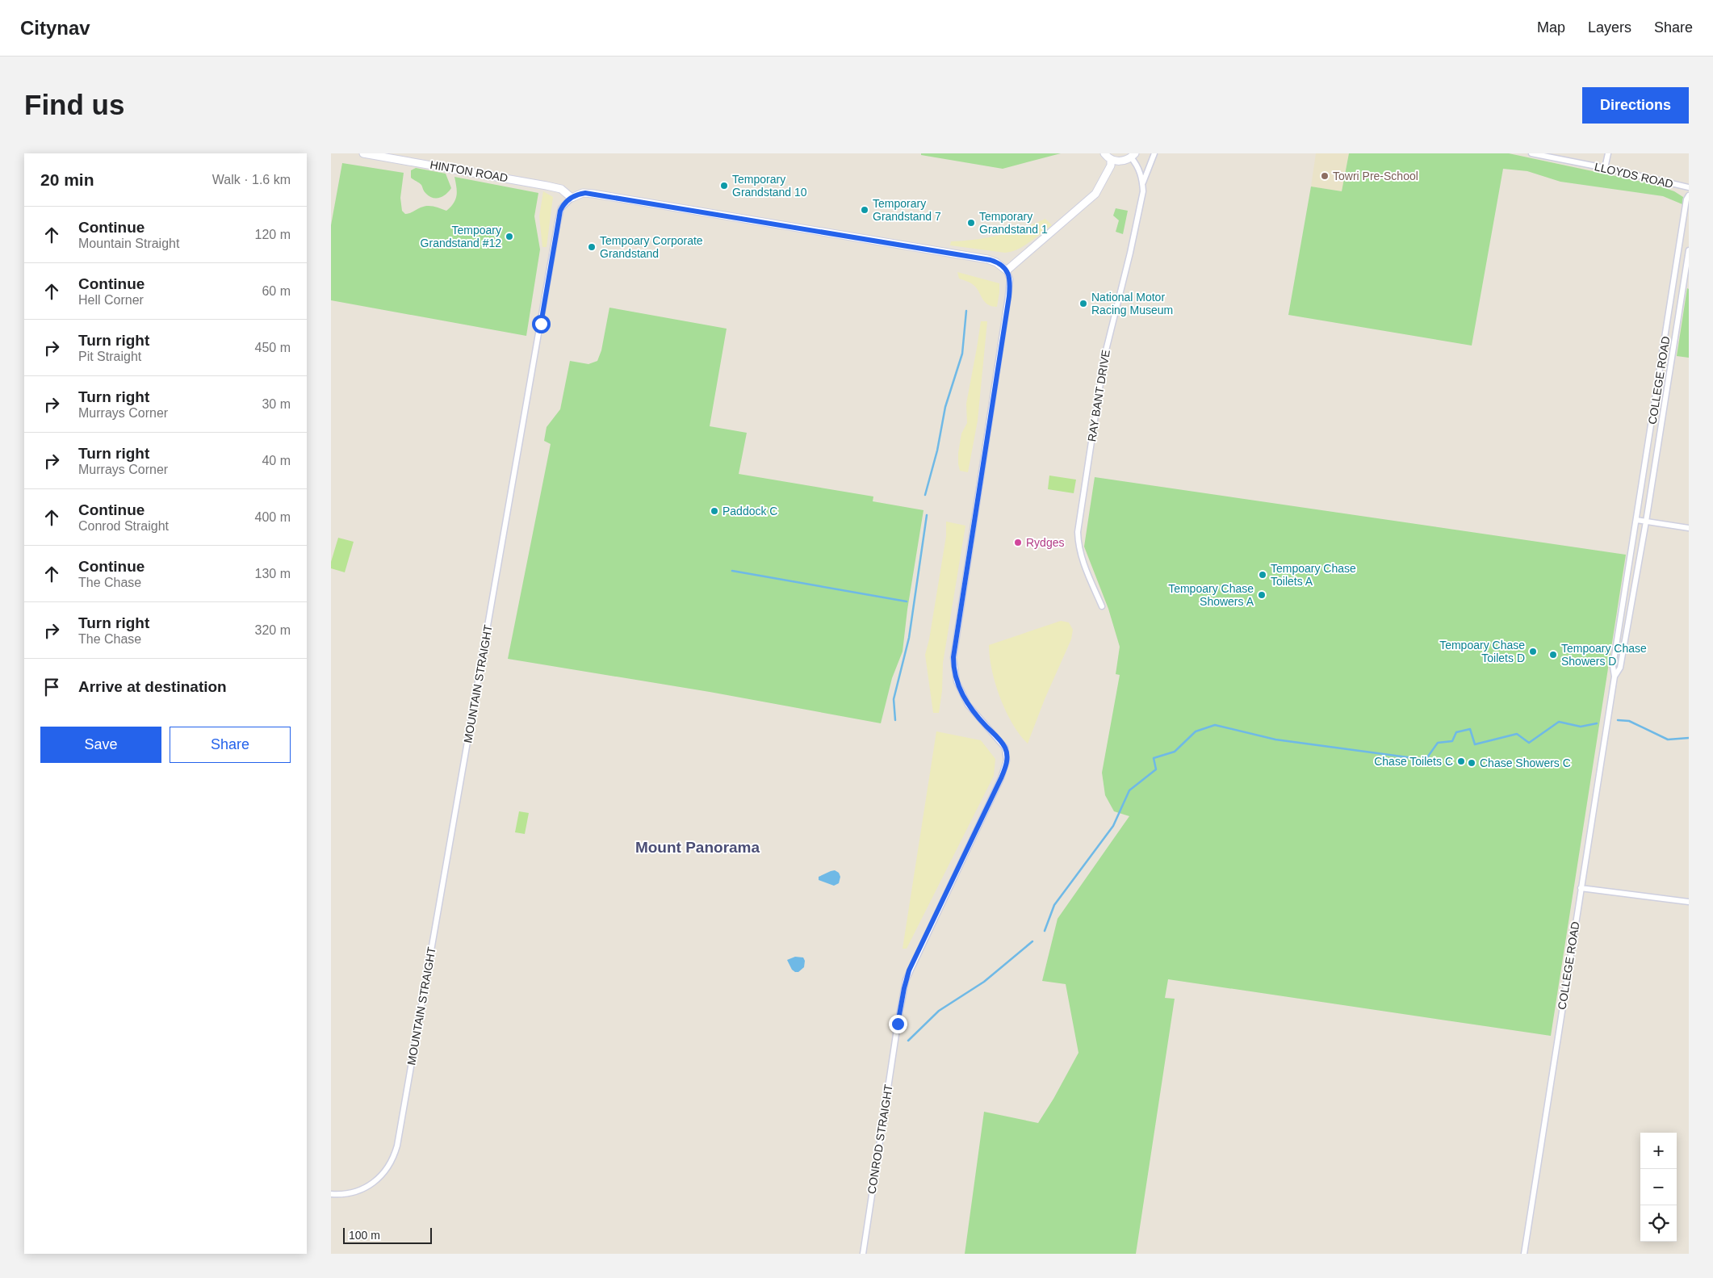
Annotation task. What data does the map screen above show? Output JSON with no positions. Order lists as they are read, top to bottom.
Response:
{
  "streets": {
    "street": [
      "HINTON ROAD",
      "LLOYDS ROAD",
      "COLLEGE ROAD",
      "RAY BANT DRIVE",
      "MOUNTAIN STRAIGHT",
      "CONROD STRAIGHT"
    ]
  },
  "crossings": [
    ["HINTON ROAD", "MOUNTAIN STRAIGHT"]
  ],
  "districts": ["Mount Panorama"],
  "places": [
    "Towri Pre-School",
    "Temporary Grandstand 10",
    "Temporary Grandstand 7",
    "Temporary Grandstand 1",
    "Tempoary Grandstand #12",
    "Tempoary Corporate Grandstand",
    "National Motor Racing Museum",
    "Paddock C",
    "Rydges",
    "Tempoary Chase Toilets A",
    "Tempoary Chase Showers A",
    "Tempoary Chase Toilets D",
    "Tempoary Chase Showers D",
    "Chase Toilets C",
    "Chase Showers C"
  ],
  "scale_bar": "100 m",
  "page": {
    "header": "Citynav",
    "nav": ["Map", "Layers", "Share"],
    "buttons": [
      "Directions",
      ["Save", "Share"]
    ],
    "title": "Find us",
    "heading": ["20 min", "Walk · 1.6 km"],
    "list": [
      ["Continue", "Mountain Straight", "120 m"],
      ["Continue", "Hell Corner", "60 m"],
      ["Turn right", "Pit Straight", "450 m"],
      ["Turn right", "Murrays Corner", "30 m"],
      ["Turn right", "Murrays Corner", "40 m"],
      ["Continue", "Conrod Straight", "400 m"],
      ["Continue", "The Chase", "130 m"],
      ["Turn right", "The Chase", "320 m"],
      "Arrive at destination"
    ],
    "map_buttons": ["+", "−"],
    "scale": "100 m"
  }
}
